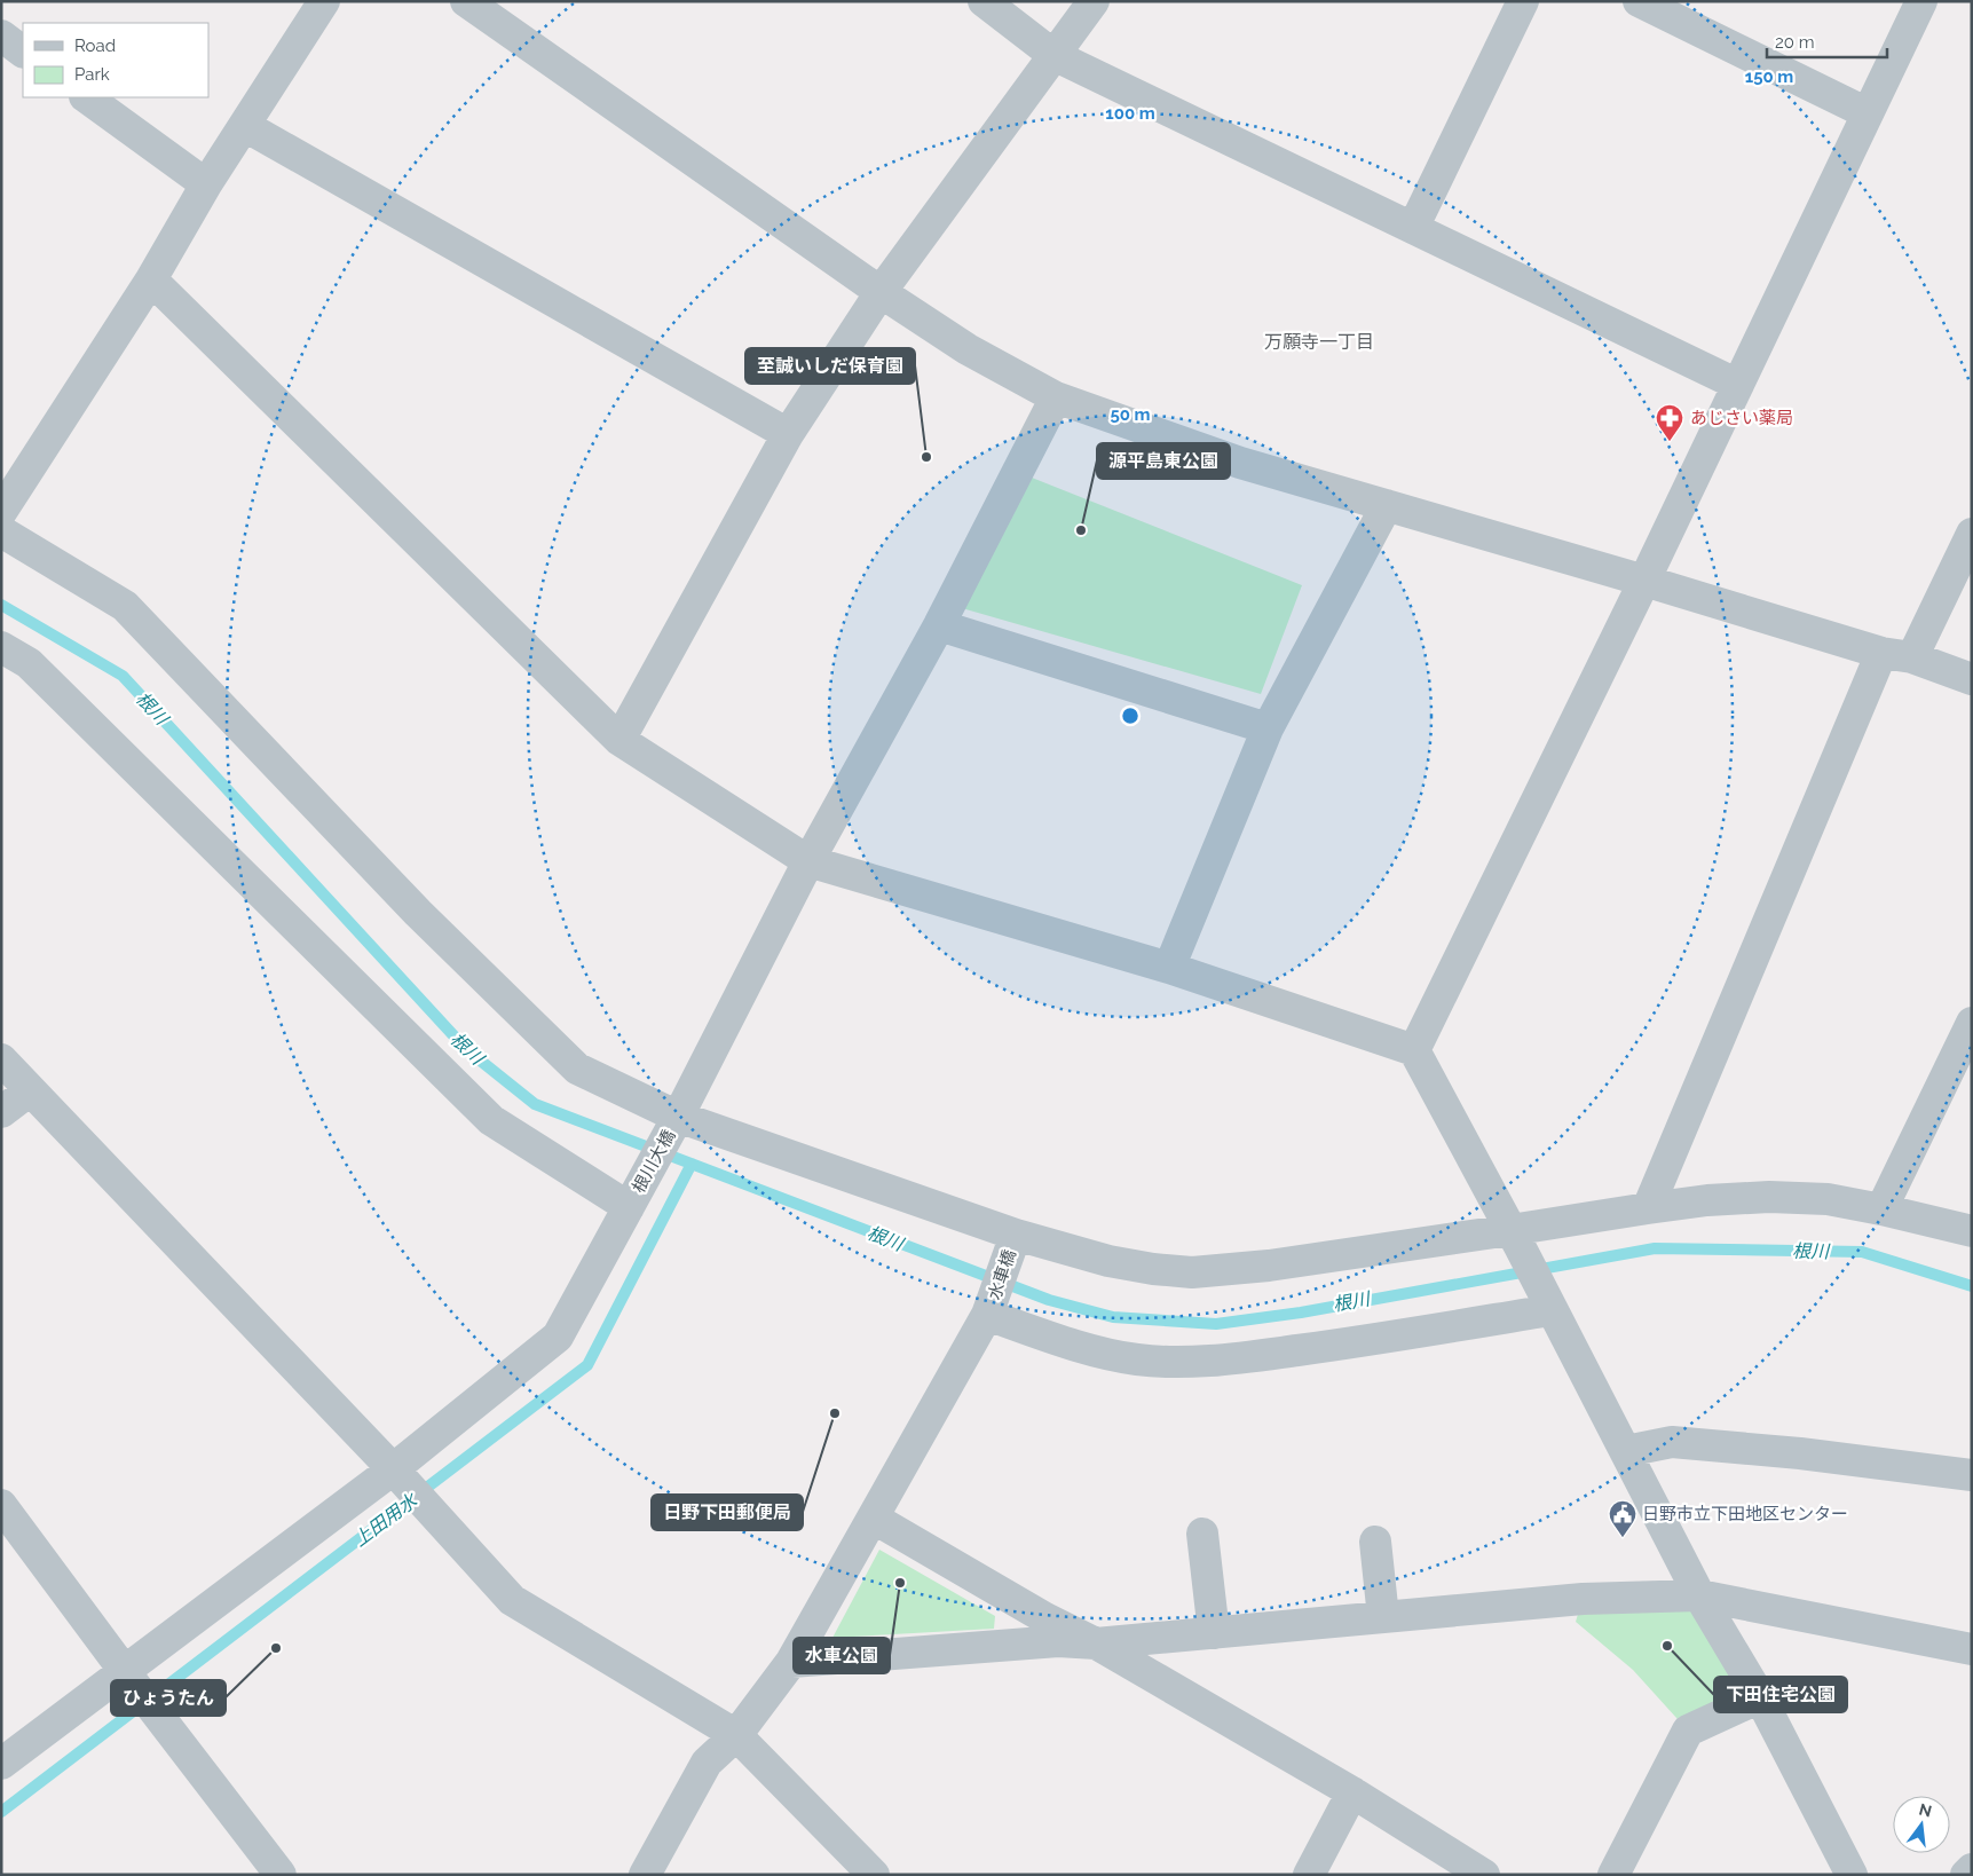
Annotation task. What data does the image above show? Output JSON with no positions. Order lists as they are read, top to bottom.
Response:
{
  "streets": {
    "street": ["根川大橋", "水車橋"]
  },
  "districts": ["万願寺一丁目"],
  "water": ["根川", "上田用水"],
  "places": {
    "pharmacy": ["あじさい薬局"],
    "other": [
      "至誠いしだ保育園",
      "源平島東公園",
      "日野下田郵便局",
      "水車公園",
      "下田住宅公園",
      "ひょうたん"
    ],
    "public building": ["日野市立下田地区センター"]
  },
  "legend": ["Road", "Park"],
  "scale_bar": "20 m",
  "north": "top",
  "rings": ["150 m", "100 m", "50 m"]
}
